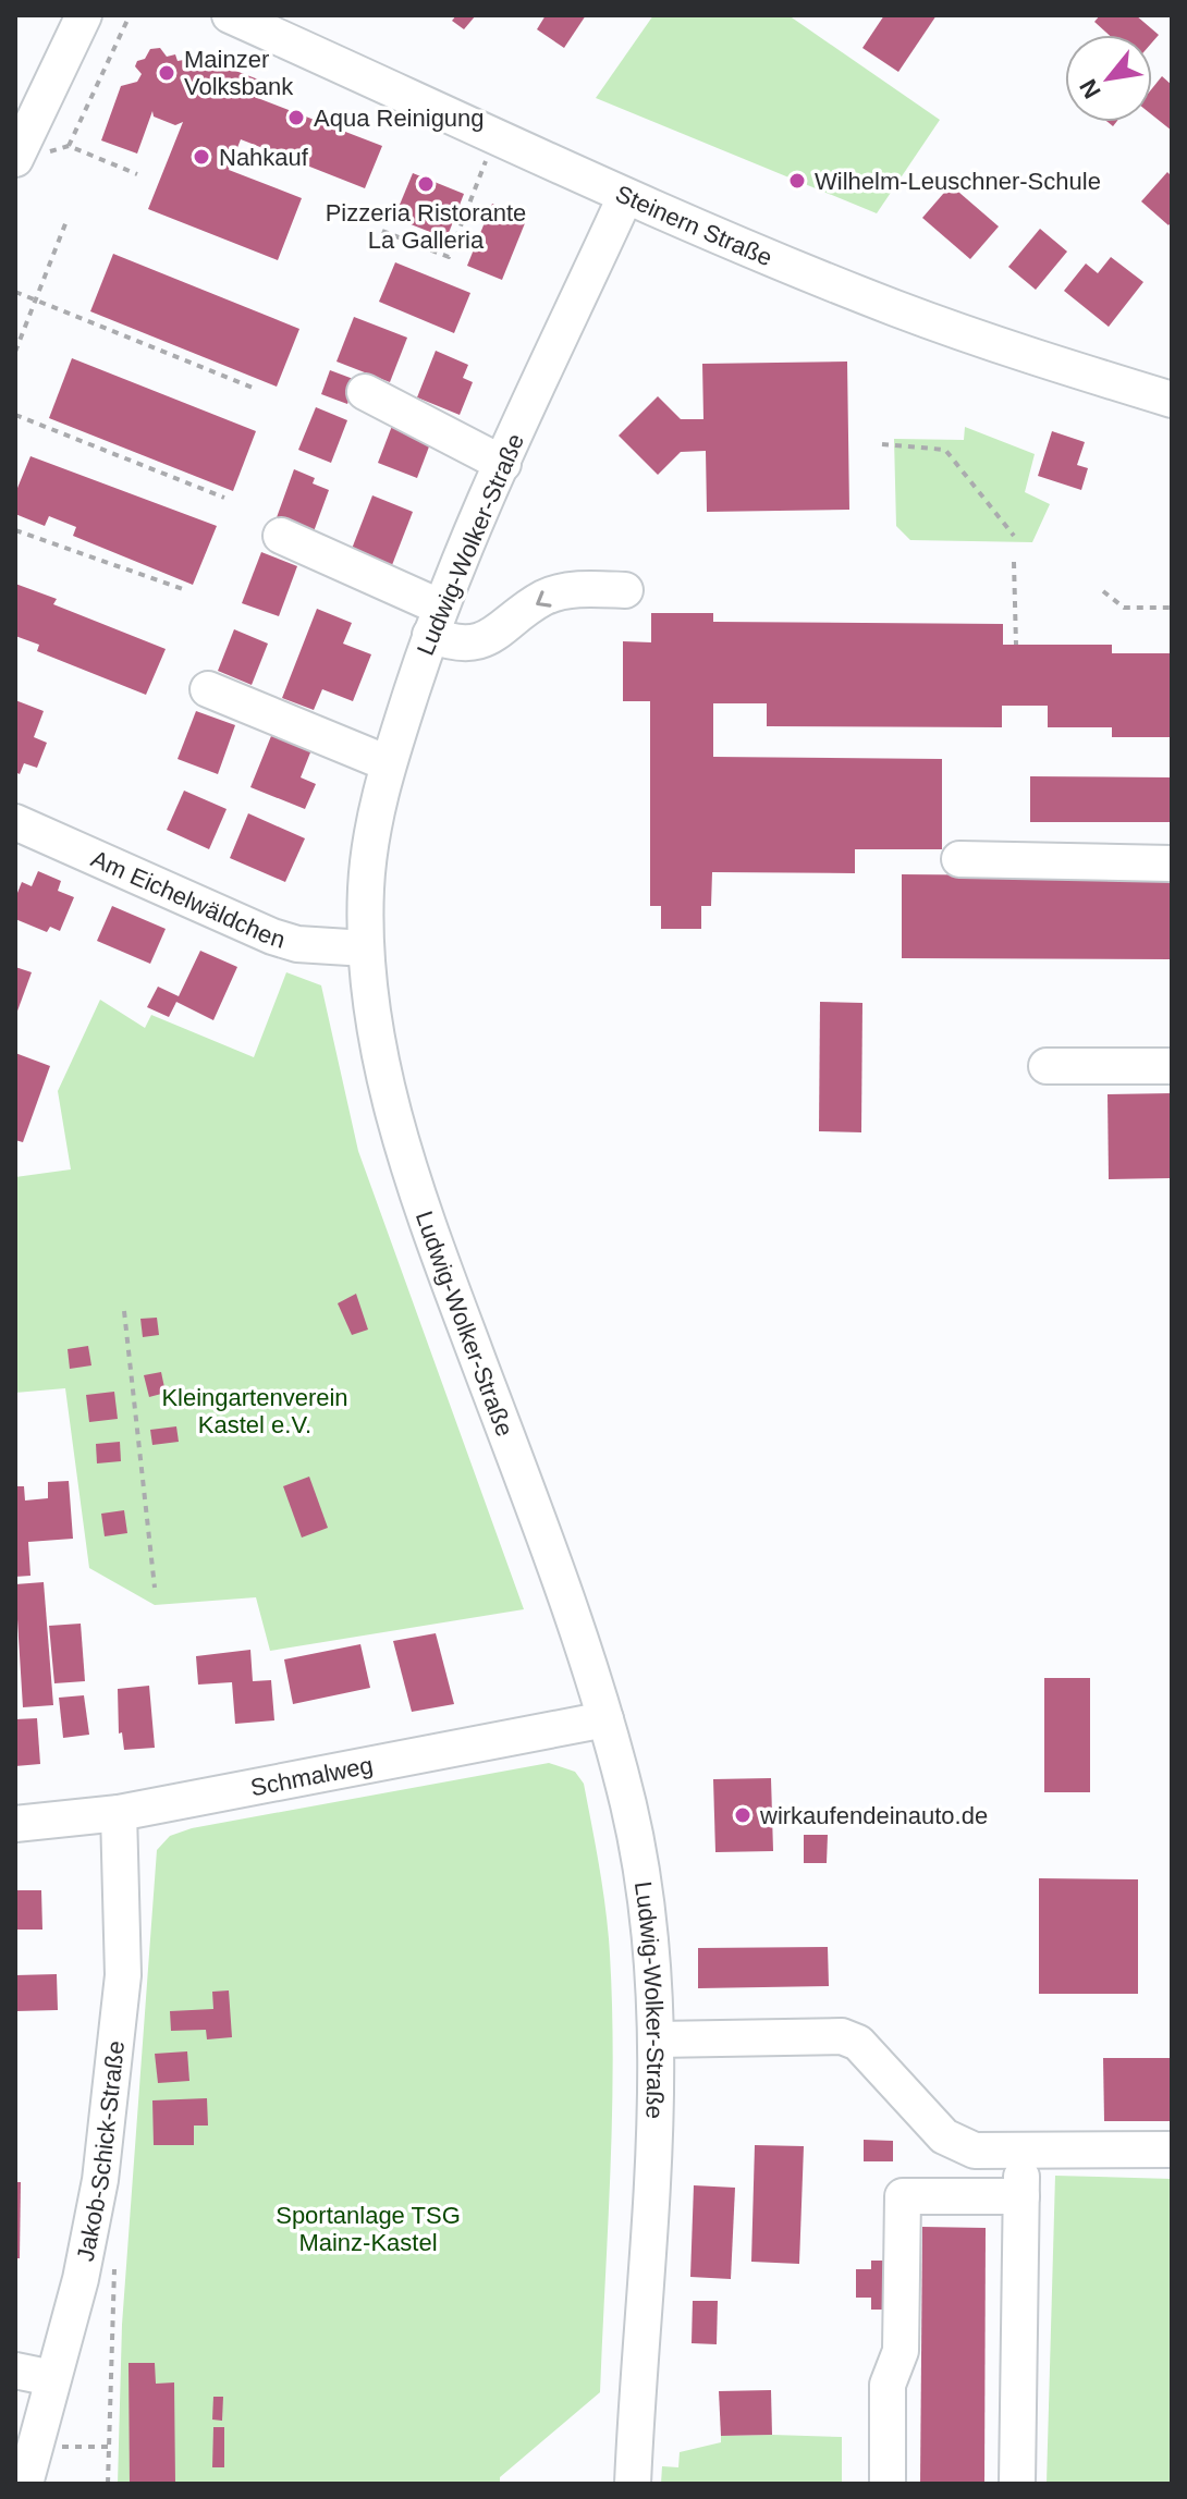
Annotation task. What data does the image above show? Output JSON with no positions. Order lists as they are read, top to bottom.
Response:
{
  "streets": {
    "street": [
      "Steinern Straße",
      "Ludwig-Wolker-Straße",
      "Am Eichelwäldchen",
      "Schmalweg",
      "Jakob-Schick-Straße"
    ]
  },
  "crossings": [
    ["Steinern Straße", "Ludwig-Wolker-Straße"],
    ["Ludwig-Wolker-Straße", "Am Eichelwäldchen"],
    ["Ludwig-Wolker-Straße", "Schmalweg"],
    ["Schmalweg", "Jakob-Schick-Straße"]
  ],
  "parks": ["Kleingartenverein Kastel e.V.", "Sportanlage TSG Mainz-Kastel"],
  "places": [
    "Mainzer Volksbank",
    "Aqua Reinigung",
    "Nahkauf",
    "Wilhelm-Leuschner-Schule",
    "Pizzeria Ristorante La Galleria",
    "wirkaufendeinauto.de"
  ],
  "north": "bottom left"
}
